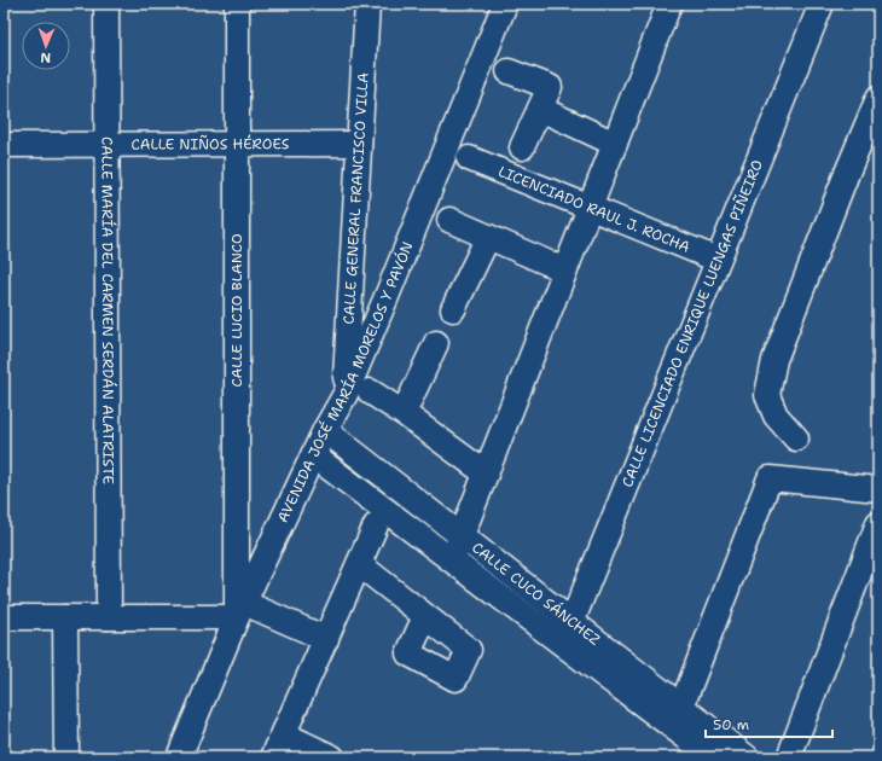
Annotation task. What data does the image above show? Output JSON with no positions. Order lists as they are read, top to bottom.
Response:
{
  "streets": {
    "street": [
      "CALLE NIÑOS HÉROES",
      "CALLE GENERAL FRANCISCO VILLA",
      "LICENCIADO RAUL J. ROCHA",
      "CALLE MARÍA DEL CARMEN SERDÁN ALATRISTE",
      "CALLE LUCIO BLANCO",
      "CALLE LICENCIADO ENRIQUE LUENGAS PIÑEIRO",
      "AVENIDA JOSÉ MARÍA MORELOS Y PAVÓN",
      "CALLE CUCO SÁNCHEZ"
    ]
  },
  "crossings": [
    ["CALLE NIÑOS HÉROES", "CALLE GENERAL FRANCISCO VILLA"],
    ["CALLE NIÑOS HÉROES", "CALLE MARÍA DEL CARMEN SERDÁN ALATRISTE"],
    ["CALLE NIÑOS HÉROES", "CALLE LUCIO BLANCO"],
    ["CALLE GENERAL FRANCISCO VILLA", "AVENIDA JOSÉ MARÍA MORELOS Y PAVÓN"],
    ["LICENCIADO RAUL J. ROCHA", "CALLE LICENCIADO ENRIQUE LUENGAS PIÑEIRO"],
    ["CALLE LUCIO BLANCO", "AVENIDA JOSÉ MARÍA MORELOS Y PAVÓN"],
    ["CALLE LICENCIADO ENRIQUE LUENGAS PIÑEIRO", "CALLE CUCO SÁNCHEZ"],
    ["AVENIDA JOSÉ MARÍA MORELOS Y PAVÓN", "CALLE CUCO SÁNCHEZ"]
  ],
  "scale_bar": "50 m",
  "north": "bottom"
}
